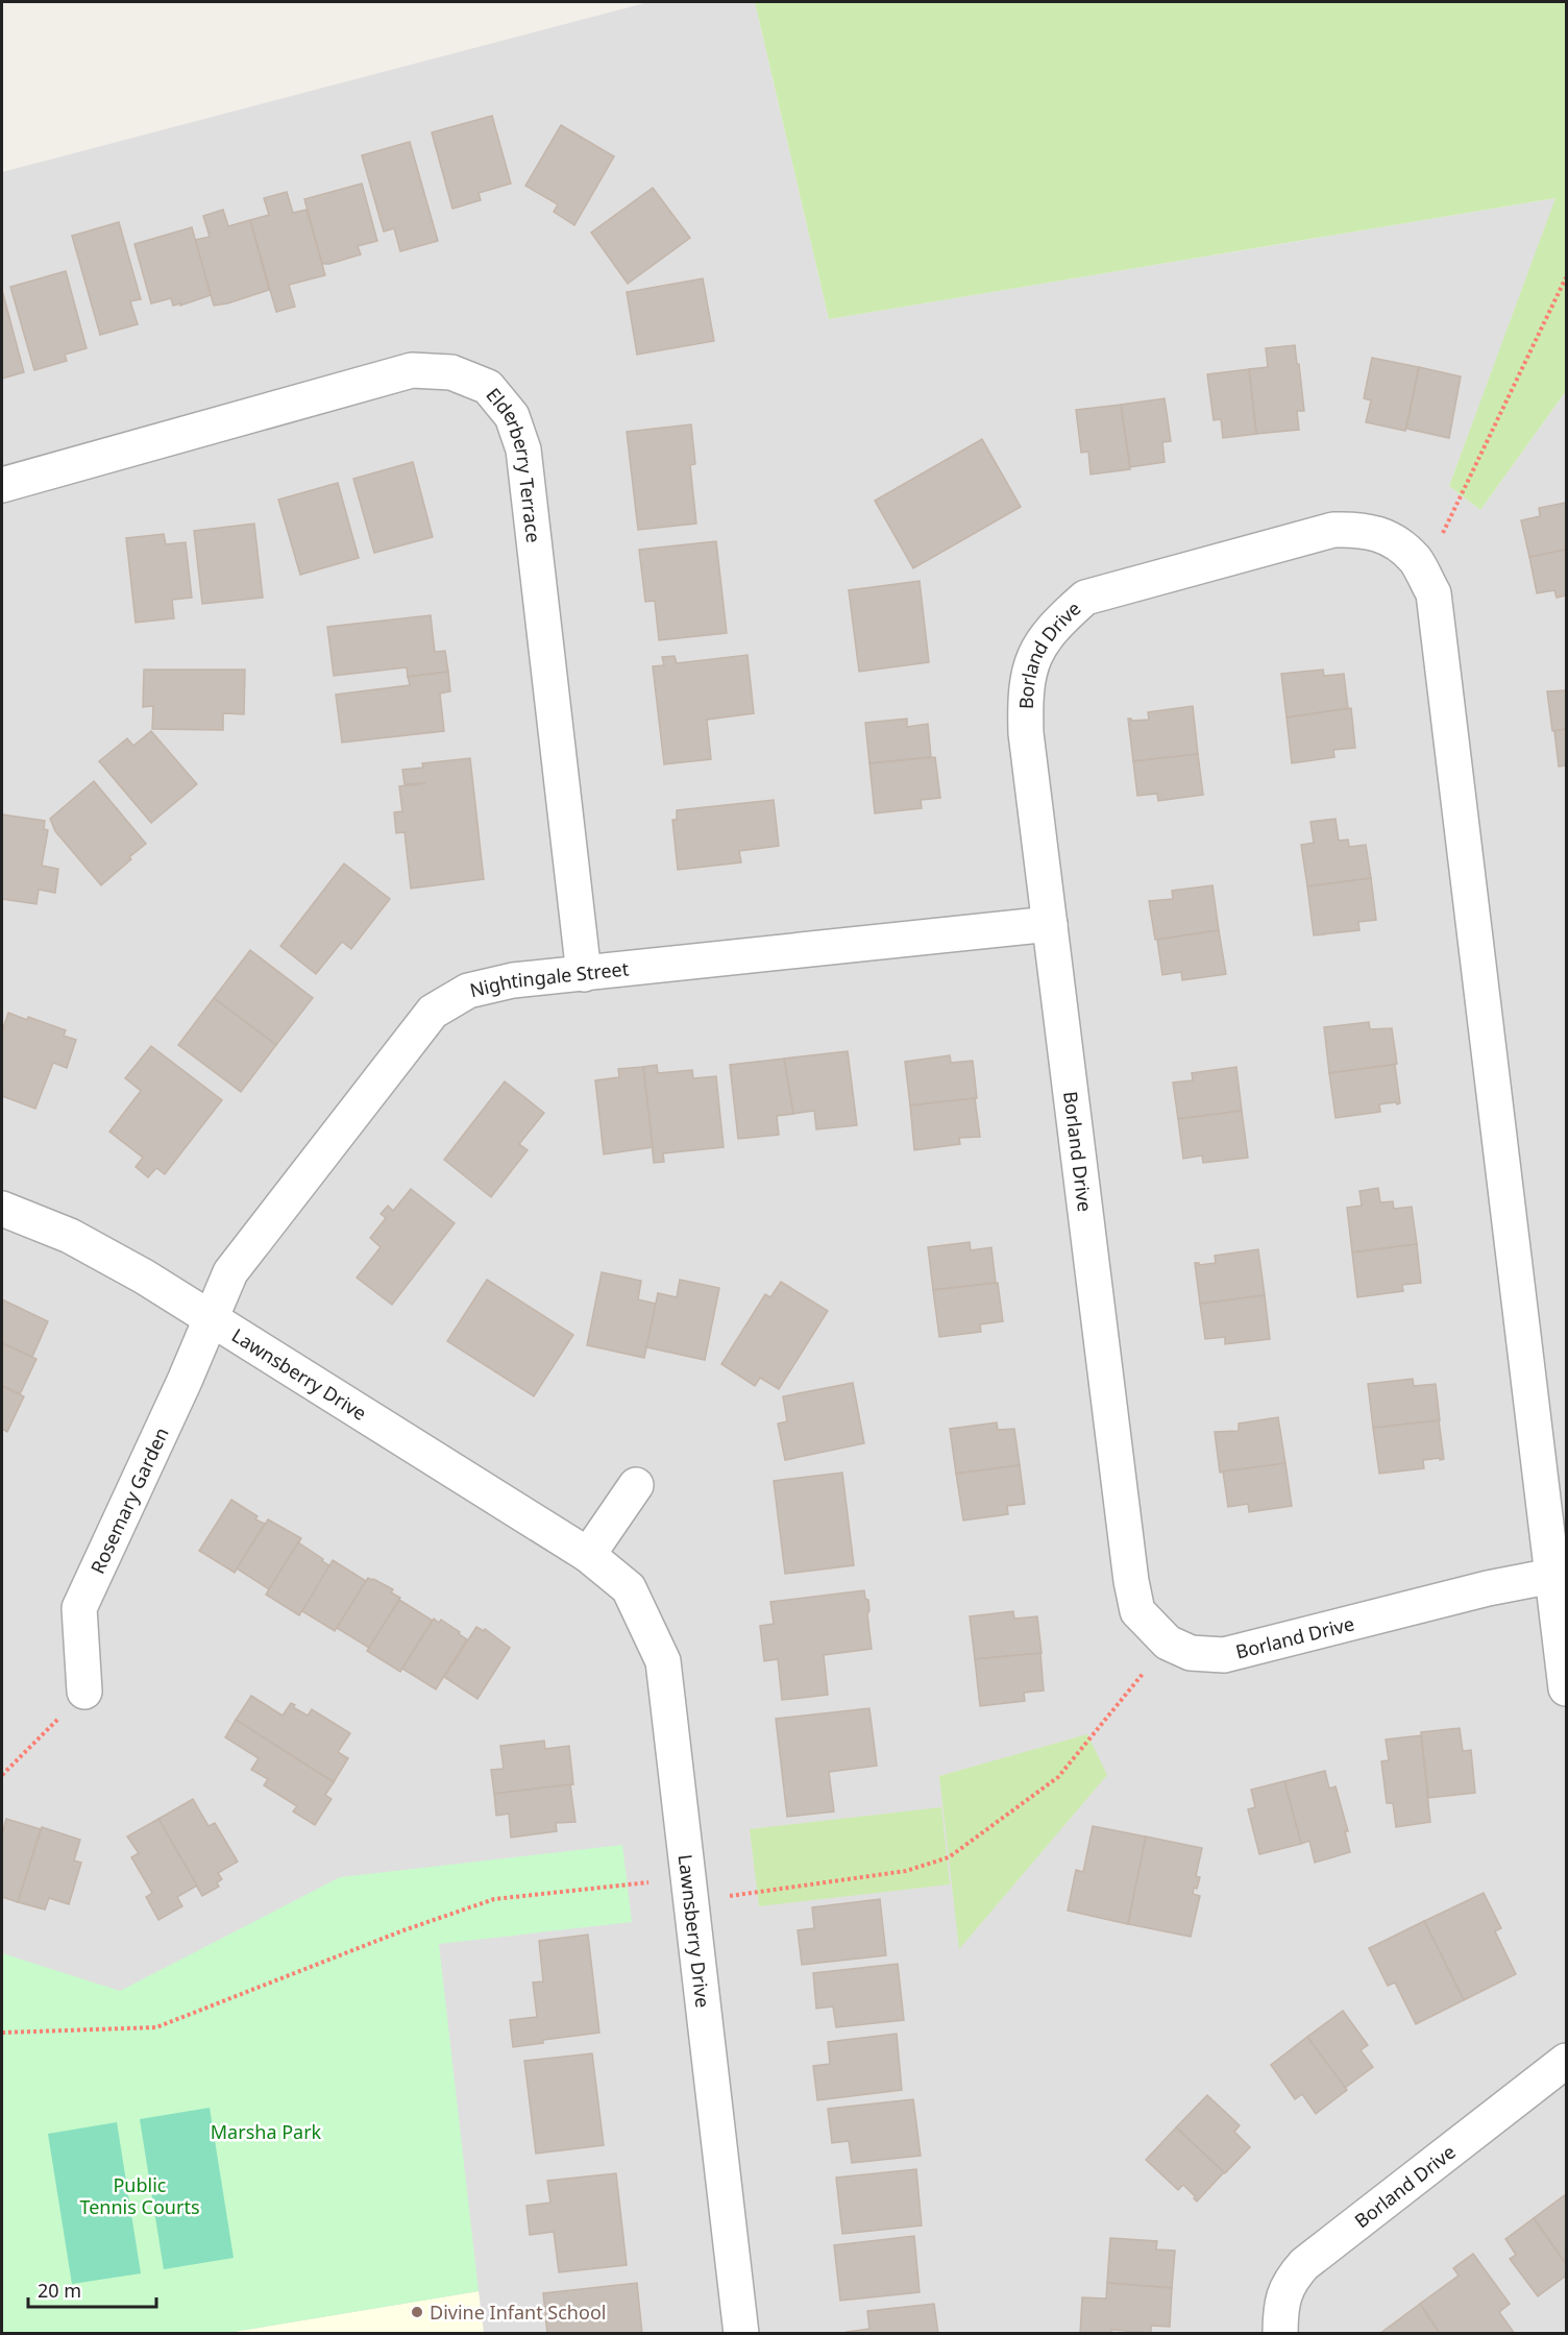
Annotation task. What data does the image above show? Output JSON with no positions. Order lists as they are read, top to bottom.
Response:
{
  "streets": {
    "street": [
      "Elderberry Terrace",
      "Borland Drive",
      "Nightingale Street",
      "Lawnsberry Drive",
      "Rosemary Garden"
    ]
  },
  "crossings": [
    ["Elderberry Terrace", "Nightingale Street"],
    ["Borland Drive", "Nightingale Street"],
    ["Nightingale Street", "Lawnsberry Drive"],
    ["Nightingale Street", "Rosemary Garden"],
    ["Lawnsberry Drive", "Rosemary Garden"]
  ],
  "parks": ["Marsha Park", "Public Tennis Courts"],
  "places": ["Divine Infant School"],
  "scale_bar": "20 m"
}
